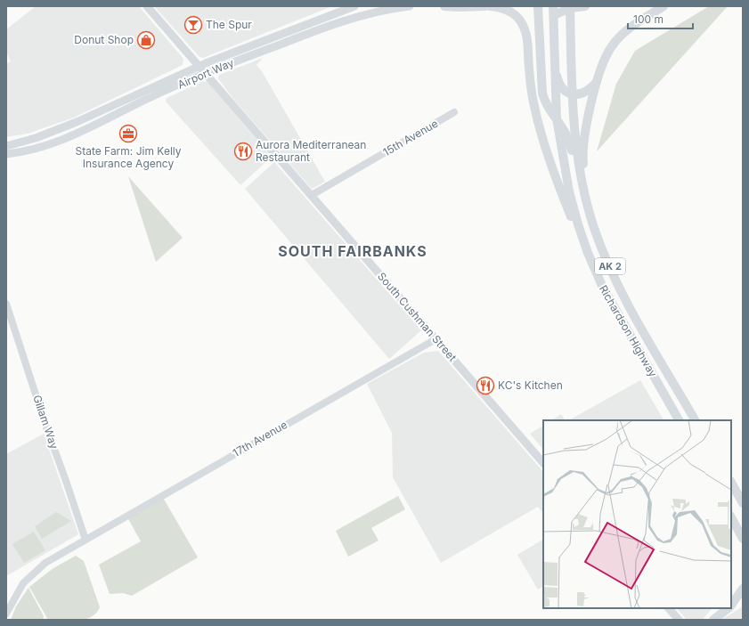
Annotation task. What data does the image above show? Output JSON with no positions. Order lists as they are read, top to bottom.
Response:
{
  "streets": {
    "highway": ["AK 2", "Richardson Highway"],
    "main road": ["Airport Way", "South Cushman Street"],
    "street": ["15th Avenue", "Gillam Way", "17th Avenue"]
  },
  "crossings": [
    ["Airport Way", "South Cushman Street"],
    ["15th Avenue", "South Cushman Street"],
    ["South Cushman Street", "17th Avenue"],
    ["Gillam Way", "17th Avenue"]
  ],
  "districts": ["SOUTH FAIRBANKS"],
  "places": {
    "bar": ["The Spur"],
    "shop": ["Donut Shop"],
    "office": ["State Farm: Jim Kelly Insurance Agency"],
    "restaurant": ["Aurora Mediterranean Restaurant", "KC's Kitchen"]
  },
  "scale_bar": "100 m"
}
